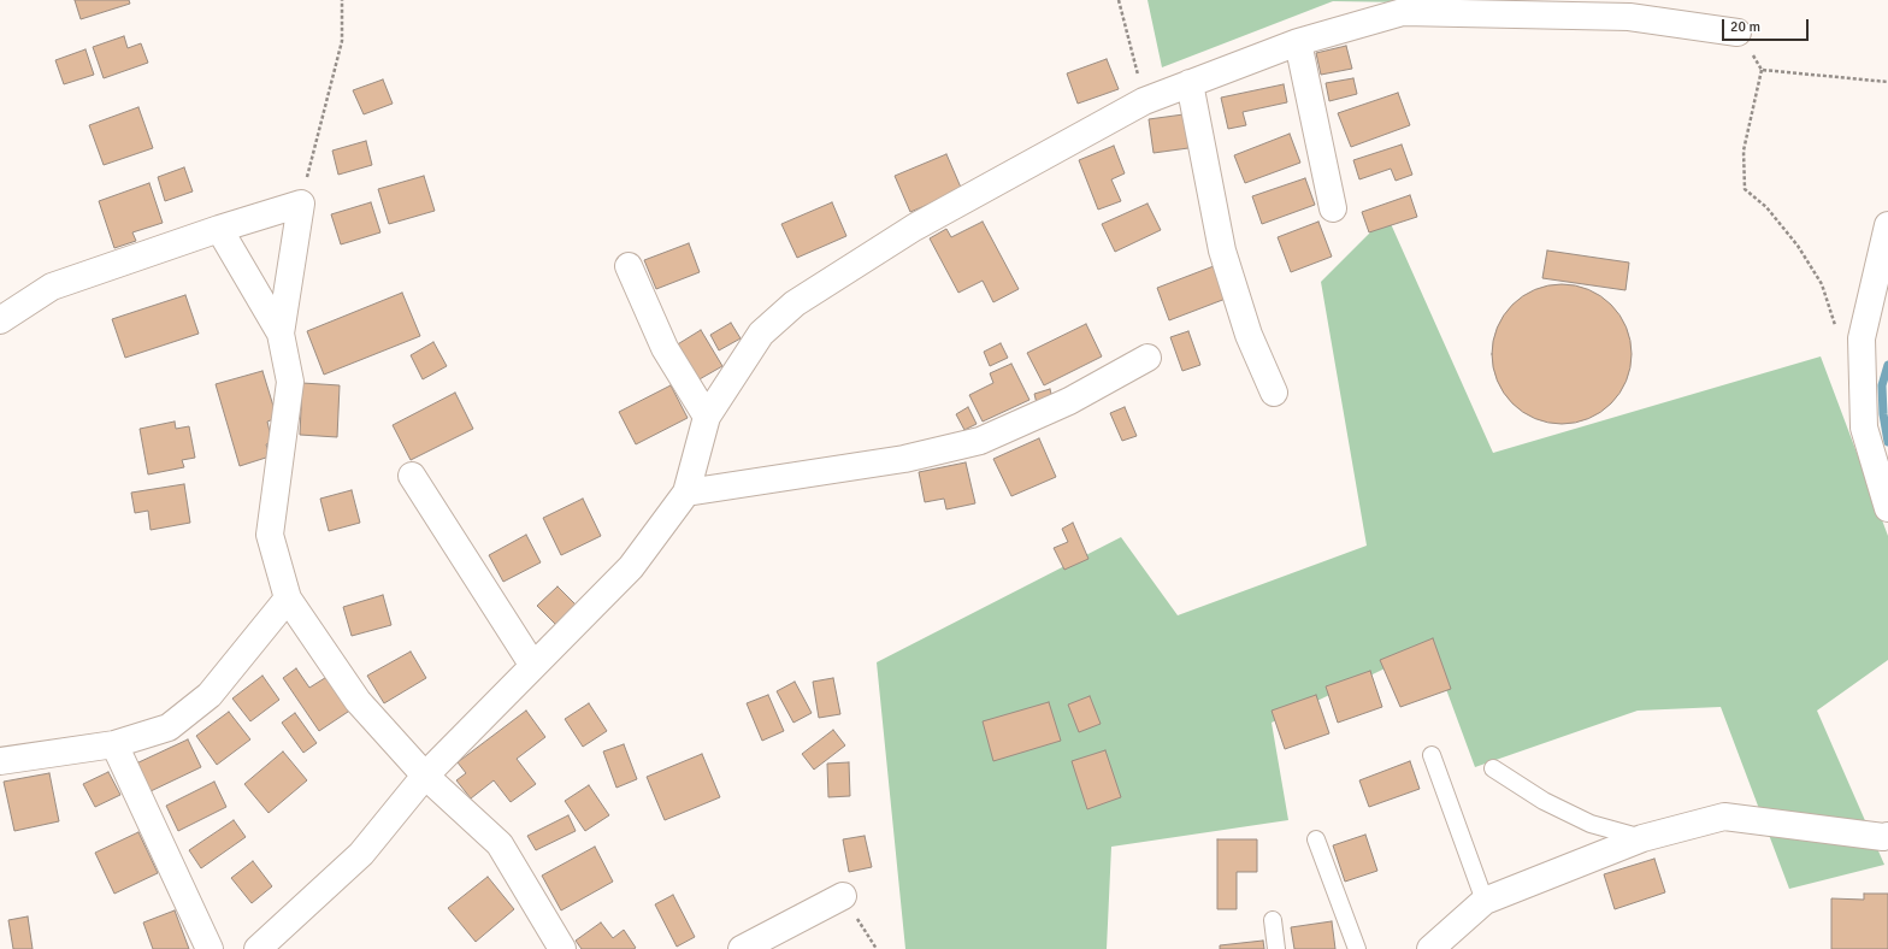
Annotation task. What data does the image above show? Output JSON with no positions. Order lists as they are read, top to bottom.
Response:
{
  "scale_bar": "20 m"
}
